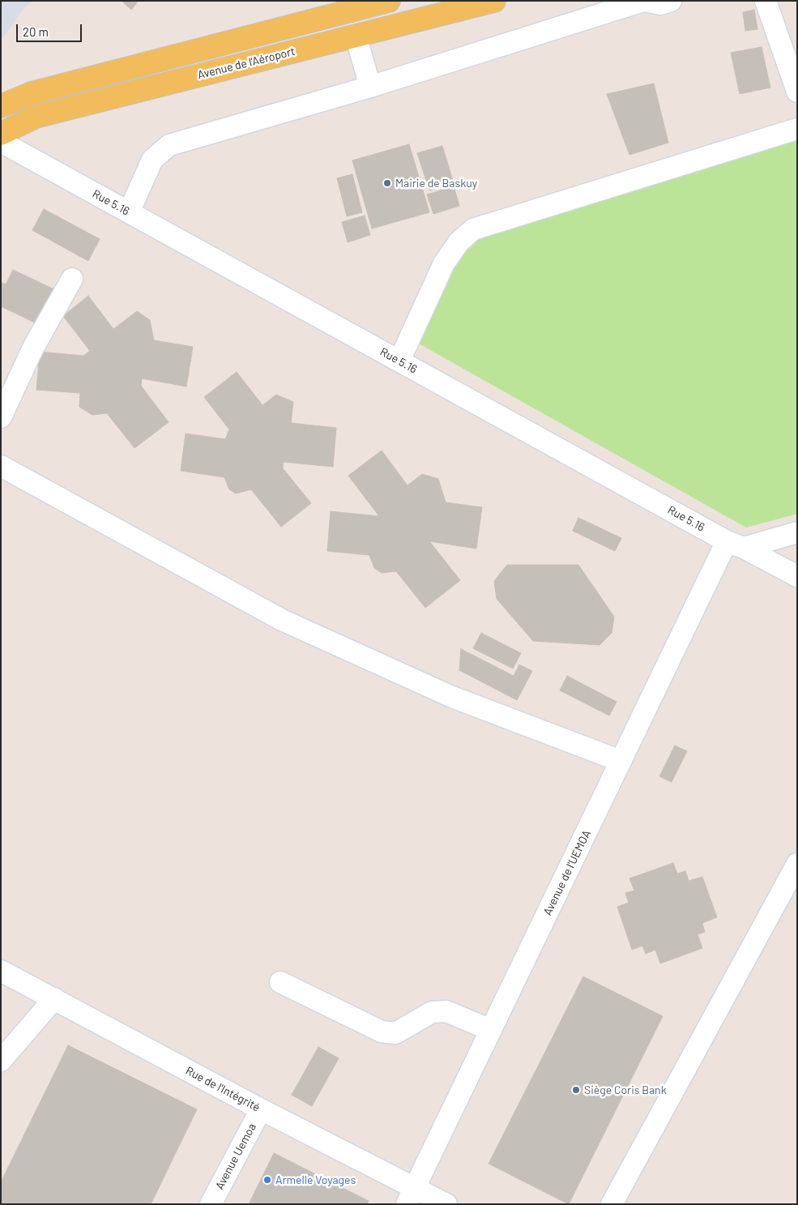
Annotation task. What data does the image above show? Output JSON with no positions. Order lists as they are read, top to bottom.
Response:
{
  "streets": {
    "main road": ["Avenue de l'Aéroport"],
    "street": [
      "Rue 5.16",
      "Avenue de l'UEMOA",
      "Rue de l'Intégrité",
      "Avenue Uemoa"
    ]
  },
  "crossings": [
    ["Rue 5.16", "Avenue de l'UEMOA"],
    ["Avenue de l'UEMOA", "Rue de l'Intégrité"],
    ["Rue de l'Intégrité", "Avenue Uemoa"]
  ],
  "places": ["Mairie de Baskuy", "Siège Coris Bank", "Armelle Voyages"],
  "scale_bar": "20 m"
}
